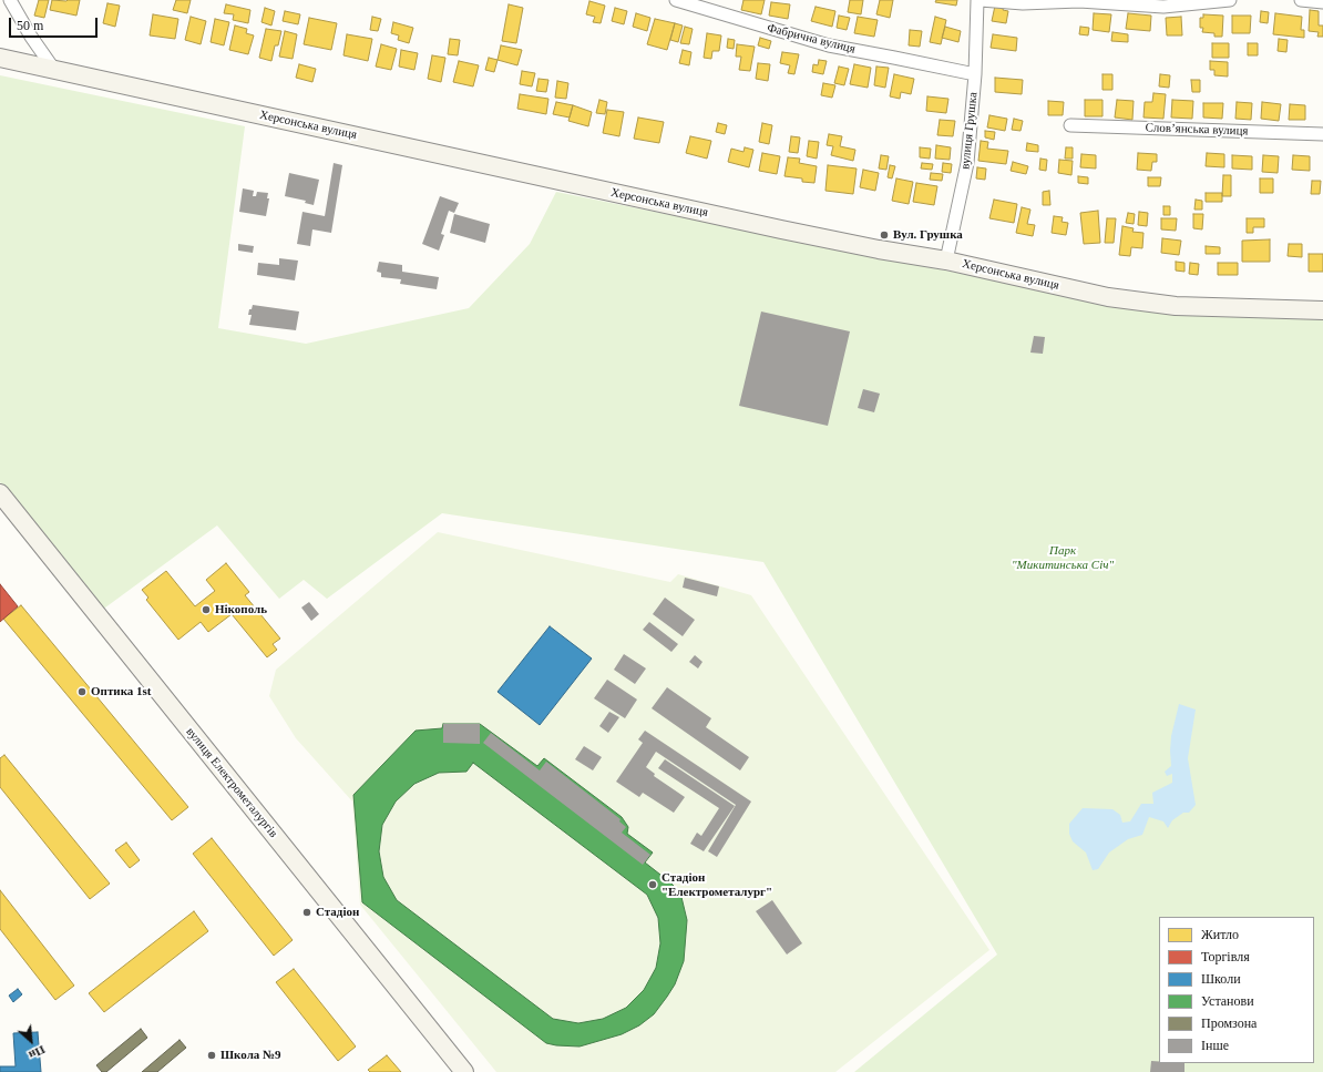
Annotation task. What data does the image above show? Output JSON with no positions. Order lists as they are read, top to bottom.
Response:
{
  "streets": {
    "main road": ["Херсонська вулиця", "вулиця Електрометалургів"],
    "street": ["Фабрична вулиця", "Словʼянська вулиця", "вулиця Грушка"]
  },
  "crossings": [
    ["Фабрична вулиця", "вулиця Грушка"],
    ["Херсонська вулиця", "вулиця Грушка"]
  ],
  "parks": ["Парк \"Микитинська Січ\""],
  "places": [
    "Вул. Грушка",
    "Нікополь",
    "Оптика 1st",
    "Стадіон \"Електрометалург\"",
    "Стадіон",
    "Школа №9"
  ],
  "legend": [
    "Житло",
    "Торгівля",
    "Школи",
    "Установи",
    "Промзона",
    "Інше"
  ],
  "scale_bar": "50 m",
  "north": "bottom right"
}
